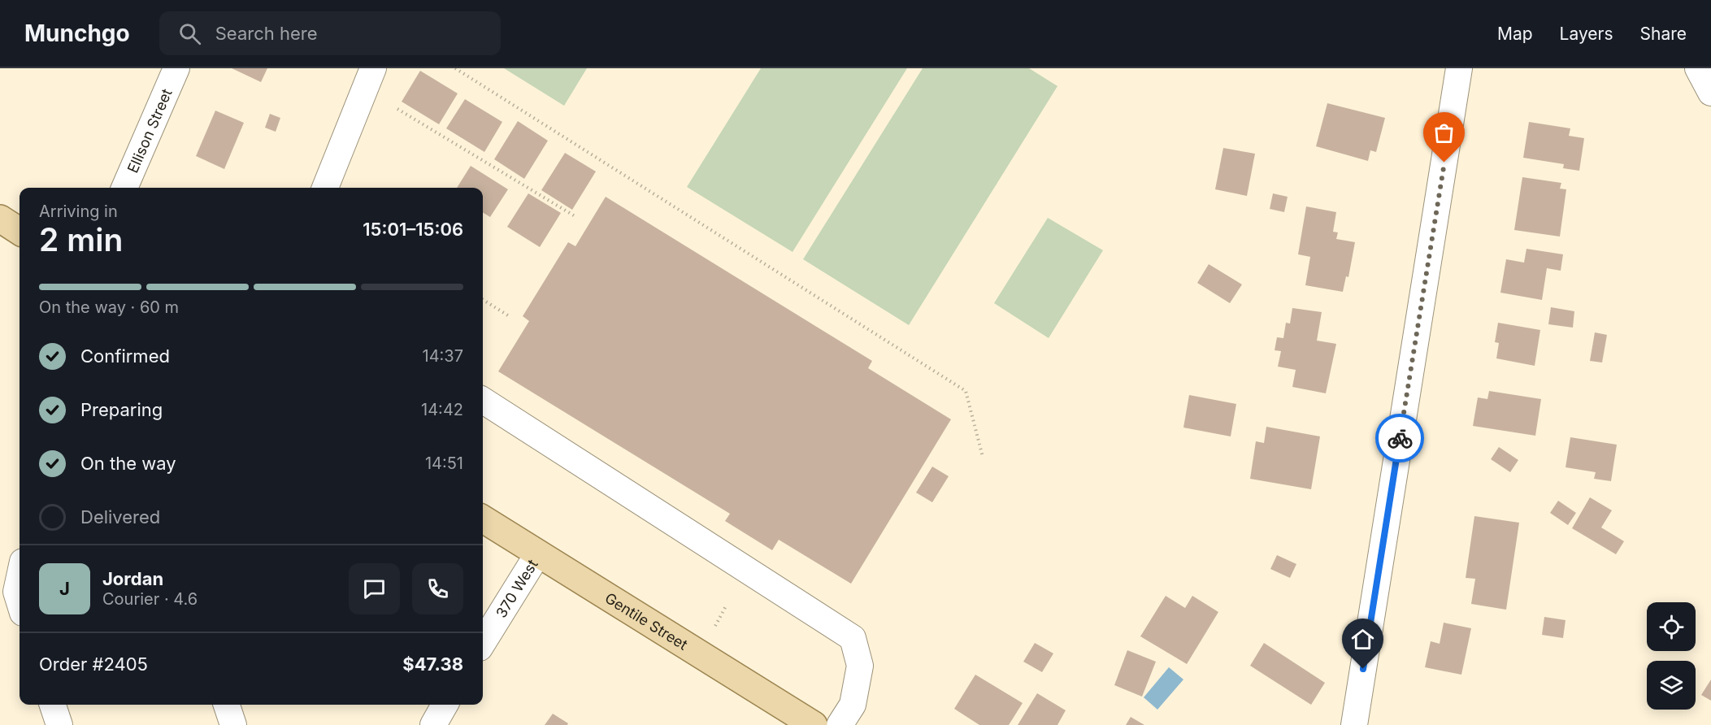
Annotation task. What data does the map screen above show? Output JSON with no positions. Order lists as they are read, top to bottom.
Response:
{
  "streets": {
    "main road": ["Gentile Street"],
    "street": ["Ellison Street", "370 West"]
  },
  "crossings": [
    ["370 West", "Gentile Street"]
  ],
  "page": {
    "header": "Munchgo",
    "search": "Search here",
    "nav": ["Map", "Layers", "Share"],
    "heading": ["2 min", "Arriving in", "15:01–15:06"],
    "panel": [
      "Jordan",
      "Courier · 4.6",
      "Order #2405",
      "$47.38"
    ],
    "bar": "On the way · 60 m",
    "list": [
      ["Confirmed", "14:37"],
      ["Preparing", "14:42"],
      ["On the way", "14:51"],
      "Delivered"
    ],
    "round": "J"
  }
}
